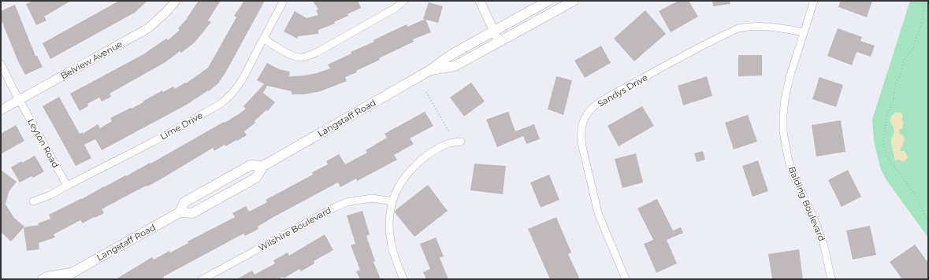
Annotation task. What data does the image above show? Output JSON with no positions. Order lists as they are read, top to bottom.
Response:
{
  "streets": {
    "main road": ["Langstaff Road"],
    "street": [
      "Belview Avenue",
      "Sandys Drive",
      "Lime Drive",
      "Leyton Road",
      "Balding Boulevard",
      "Wilshire Boulevard"
    ]
  },
  "crossings": [
    ["Belview Avenue", "Leyton Road"],
    ["Sandys Drive", "Balding Boulevard"],
    ["Lime Drive", "Leyton Road"]
  ]
}
